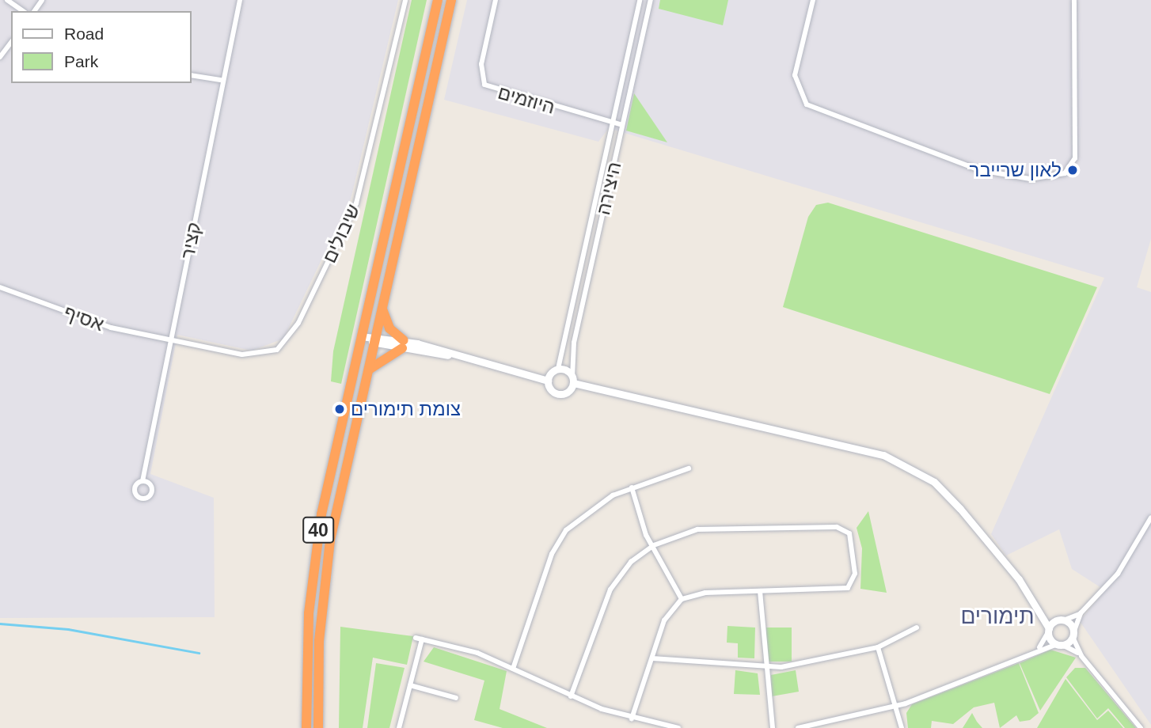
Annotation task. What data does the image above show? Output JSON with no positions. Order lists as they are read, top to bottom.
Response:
{
  "streets": {
    "highway": ["40"],
    "street": [
      "היוזמים",
      "היצירה",
      "שיבולים",
      "קציר",
      "אסיף"
    ]
  },
  "crossings": [
    ["היוזמים", "היצירה"],
    ["שיבולים", "קציר"],
    ["שיבולים", "אסיף"],
    ["קציר", "אסיף"]
  ],
  "districts": ["תימורים"],
  "places": ["לאון שרייבר", "צומת תימורים"],
  "legend": ["Road", "Park"]
}
